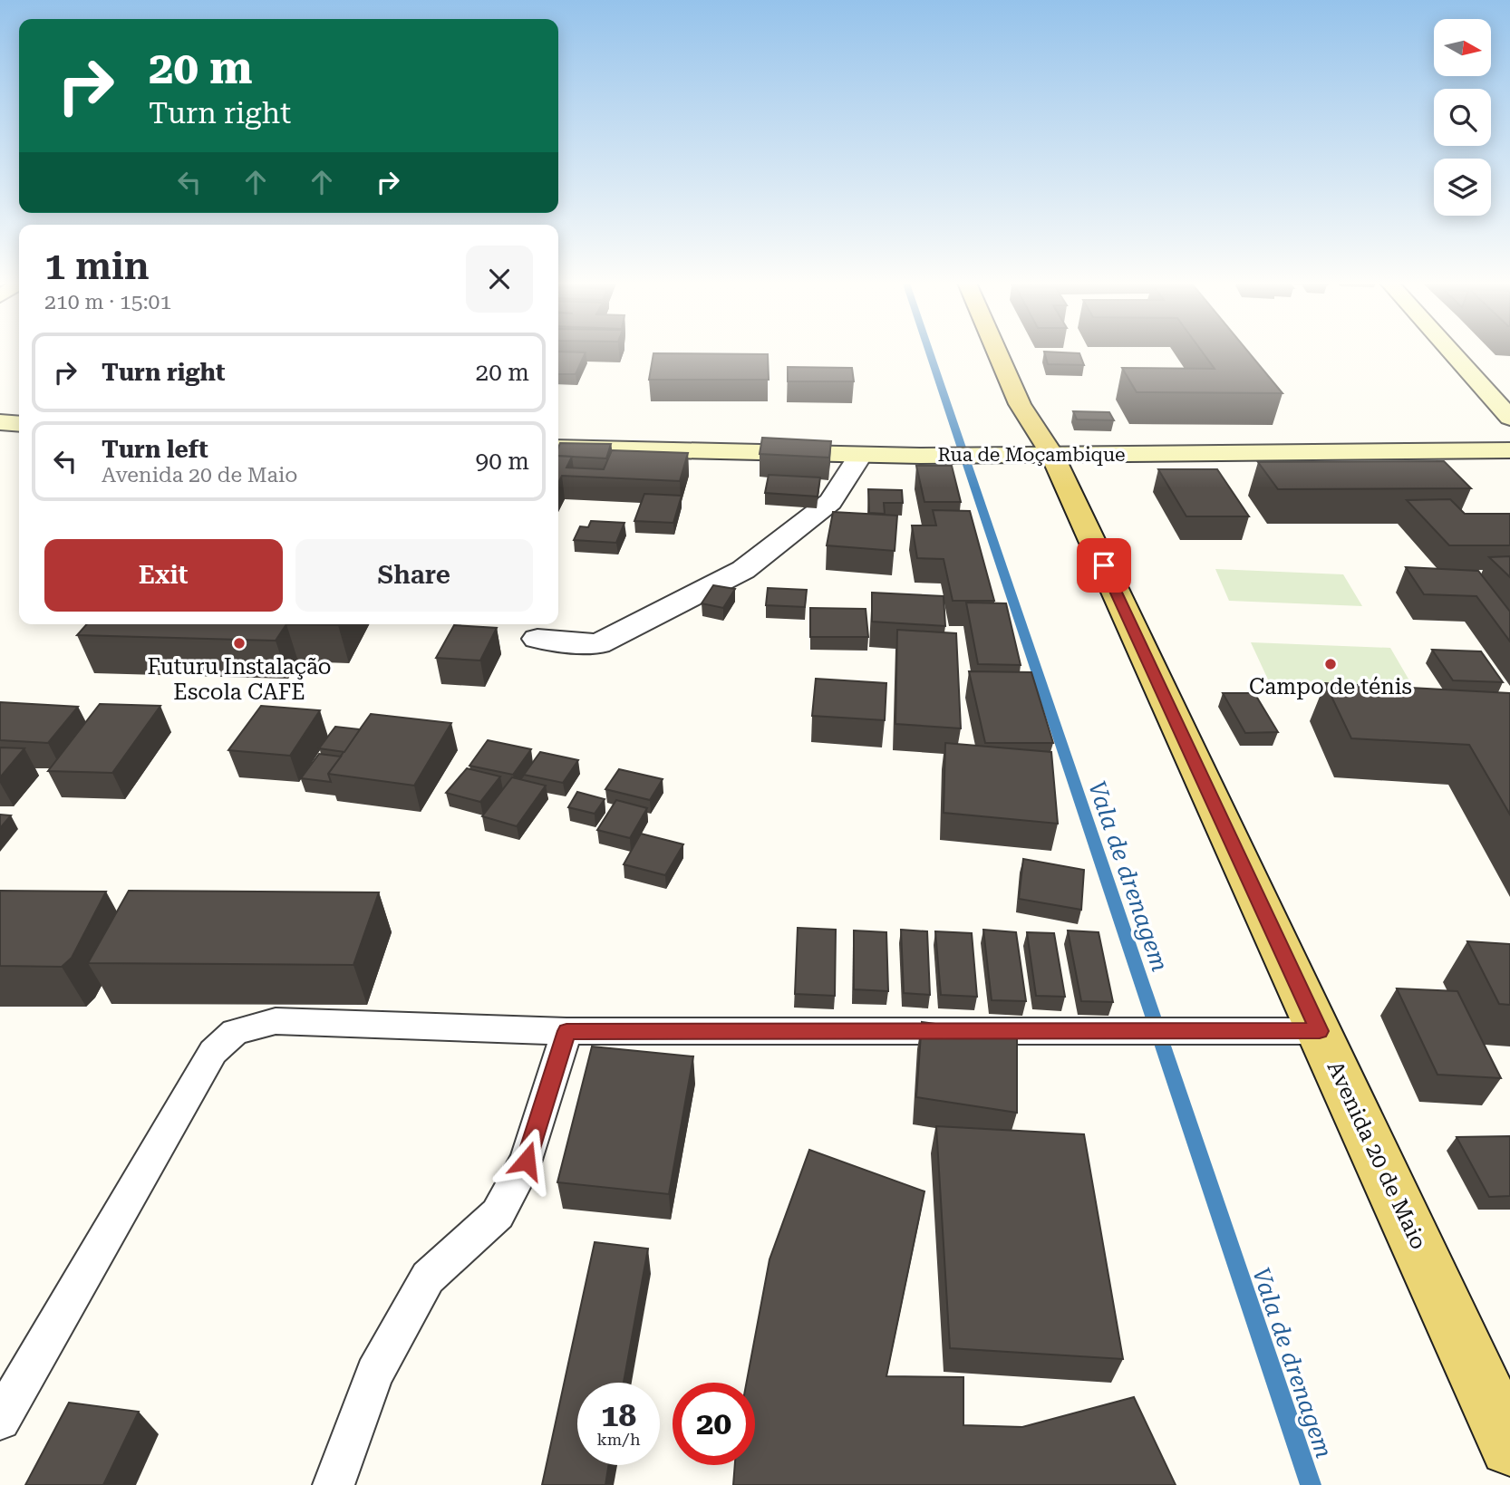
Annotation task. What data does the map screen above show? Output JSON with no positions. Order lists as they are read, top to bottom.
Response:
{
  "streets": {
    "main road": ["Avenida 20 de Maio"],
    "street": ["Rua de Moçambique"]
  },
  "crossings": [
    ["Rua de Moçambique", "Avenida 20 de Maio"]
  ],
  "water": ["Vala de drenagem"],
  "places": ["Futuru Instalação Escola CAFE", "Campo de ténis"],
  "north": "right",
  "page": {
    "turn": ["20 m", "Turn right"],
    "heading": ["1 min", "210 m · 15:01"],
    "list": [
      {
        "name": "Turn right",
        "value": "20 m"
      },
      {
        "name": "Turn left",
        "note": "Avenida 20 de Maio",
        "value": "90 m"
      }
    ],
    "buttons": ["Exit", "Share"],
    "speed": "18 km/h",
    "limit": "20"
  }
}
